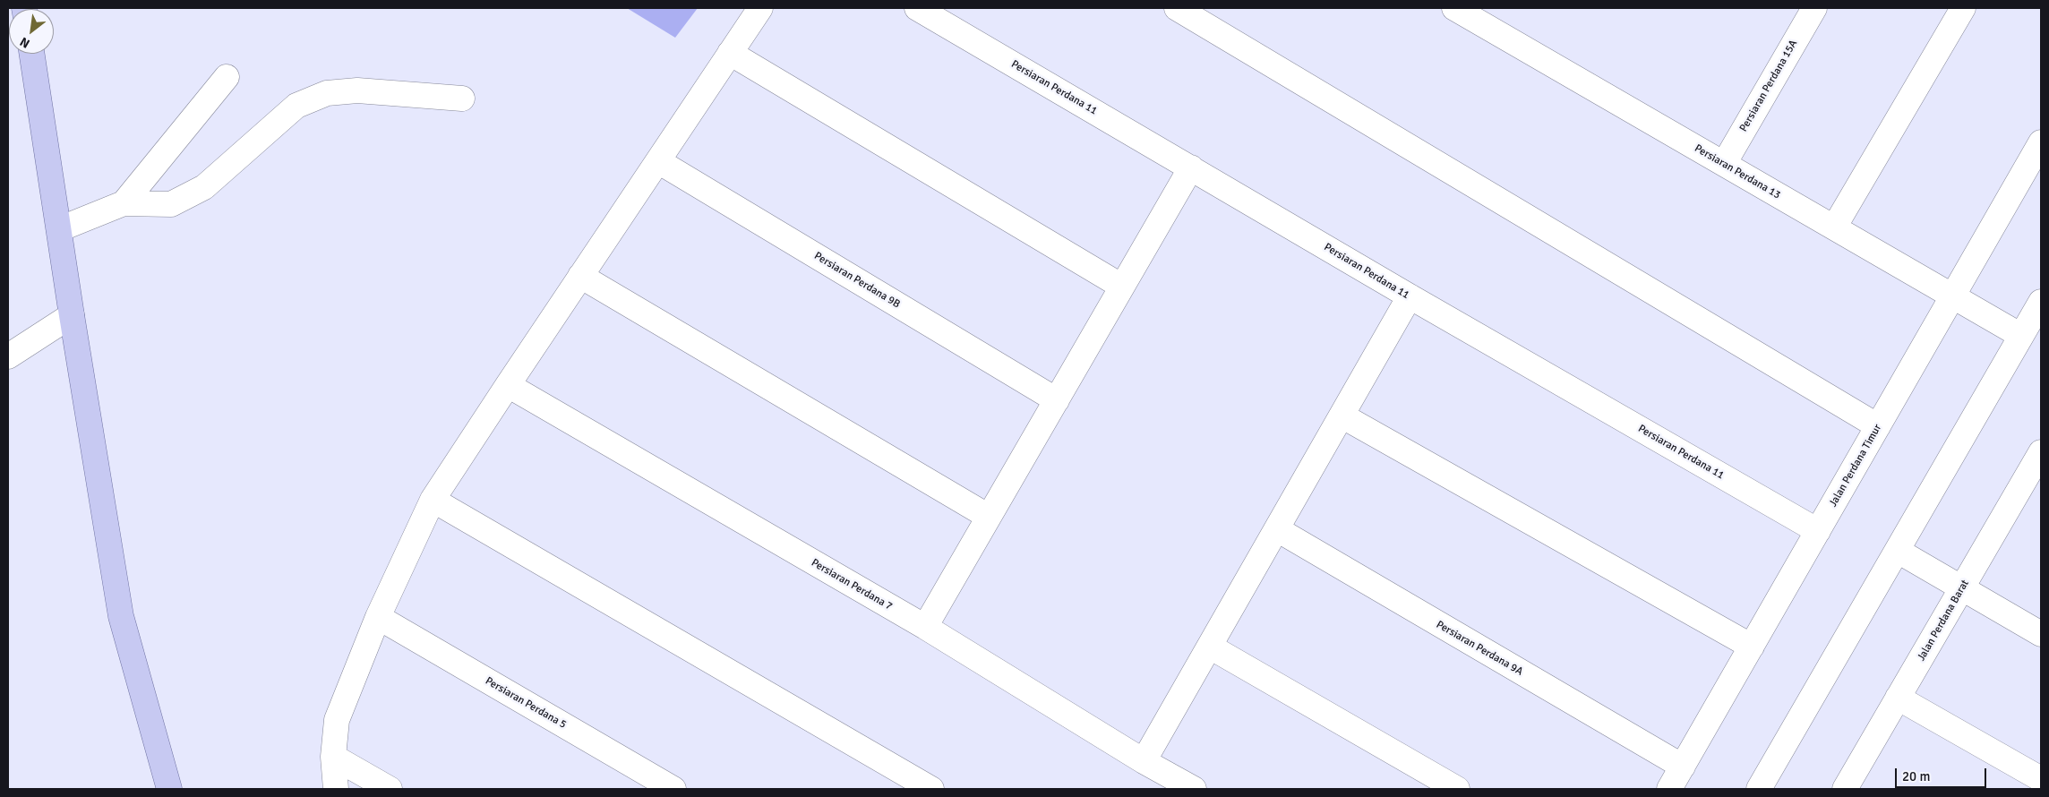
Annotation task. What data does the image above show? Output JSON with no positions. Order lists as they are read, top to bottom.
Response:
{
  "streets": {
    "street": [
      "Persiaran Perdana 15A",
      "Persiaran Perdana 11",
      "Persiaran Perdana 13",
      "Persiaran Perdana 9B",
      "Jalan Perdana Timur",
      "Persiaran Perdana 7",
      "Jalan Perdana Barat",
      "Persiaran Perdana 9A",
      "Persiaran Perdana 5"
    ]
  },
  "crossings": [
    ["Persiaran Perdana 15A", "Persiaran Perdana 13"],
    ["Persiaran Perdana 11", "Jalan Perdana Timur"],
    ["Persiaran Perdana 13", "Jalan Perdana Timur"],
    ["Jalan Perdana Timur", "Persiaran Perdana 9A"]
  ],
  "scale_bar": "20 m",
  "north": "bottom left"
}
